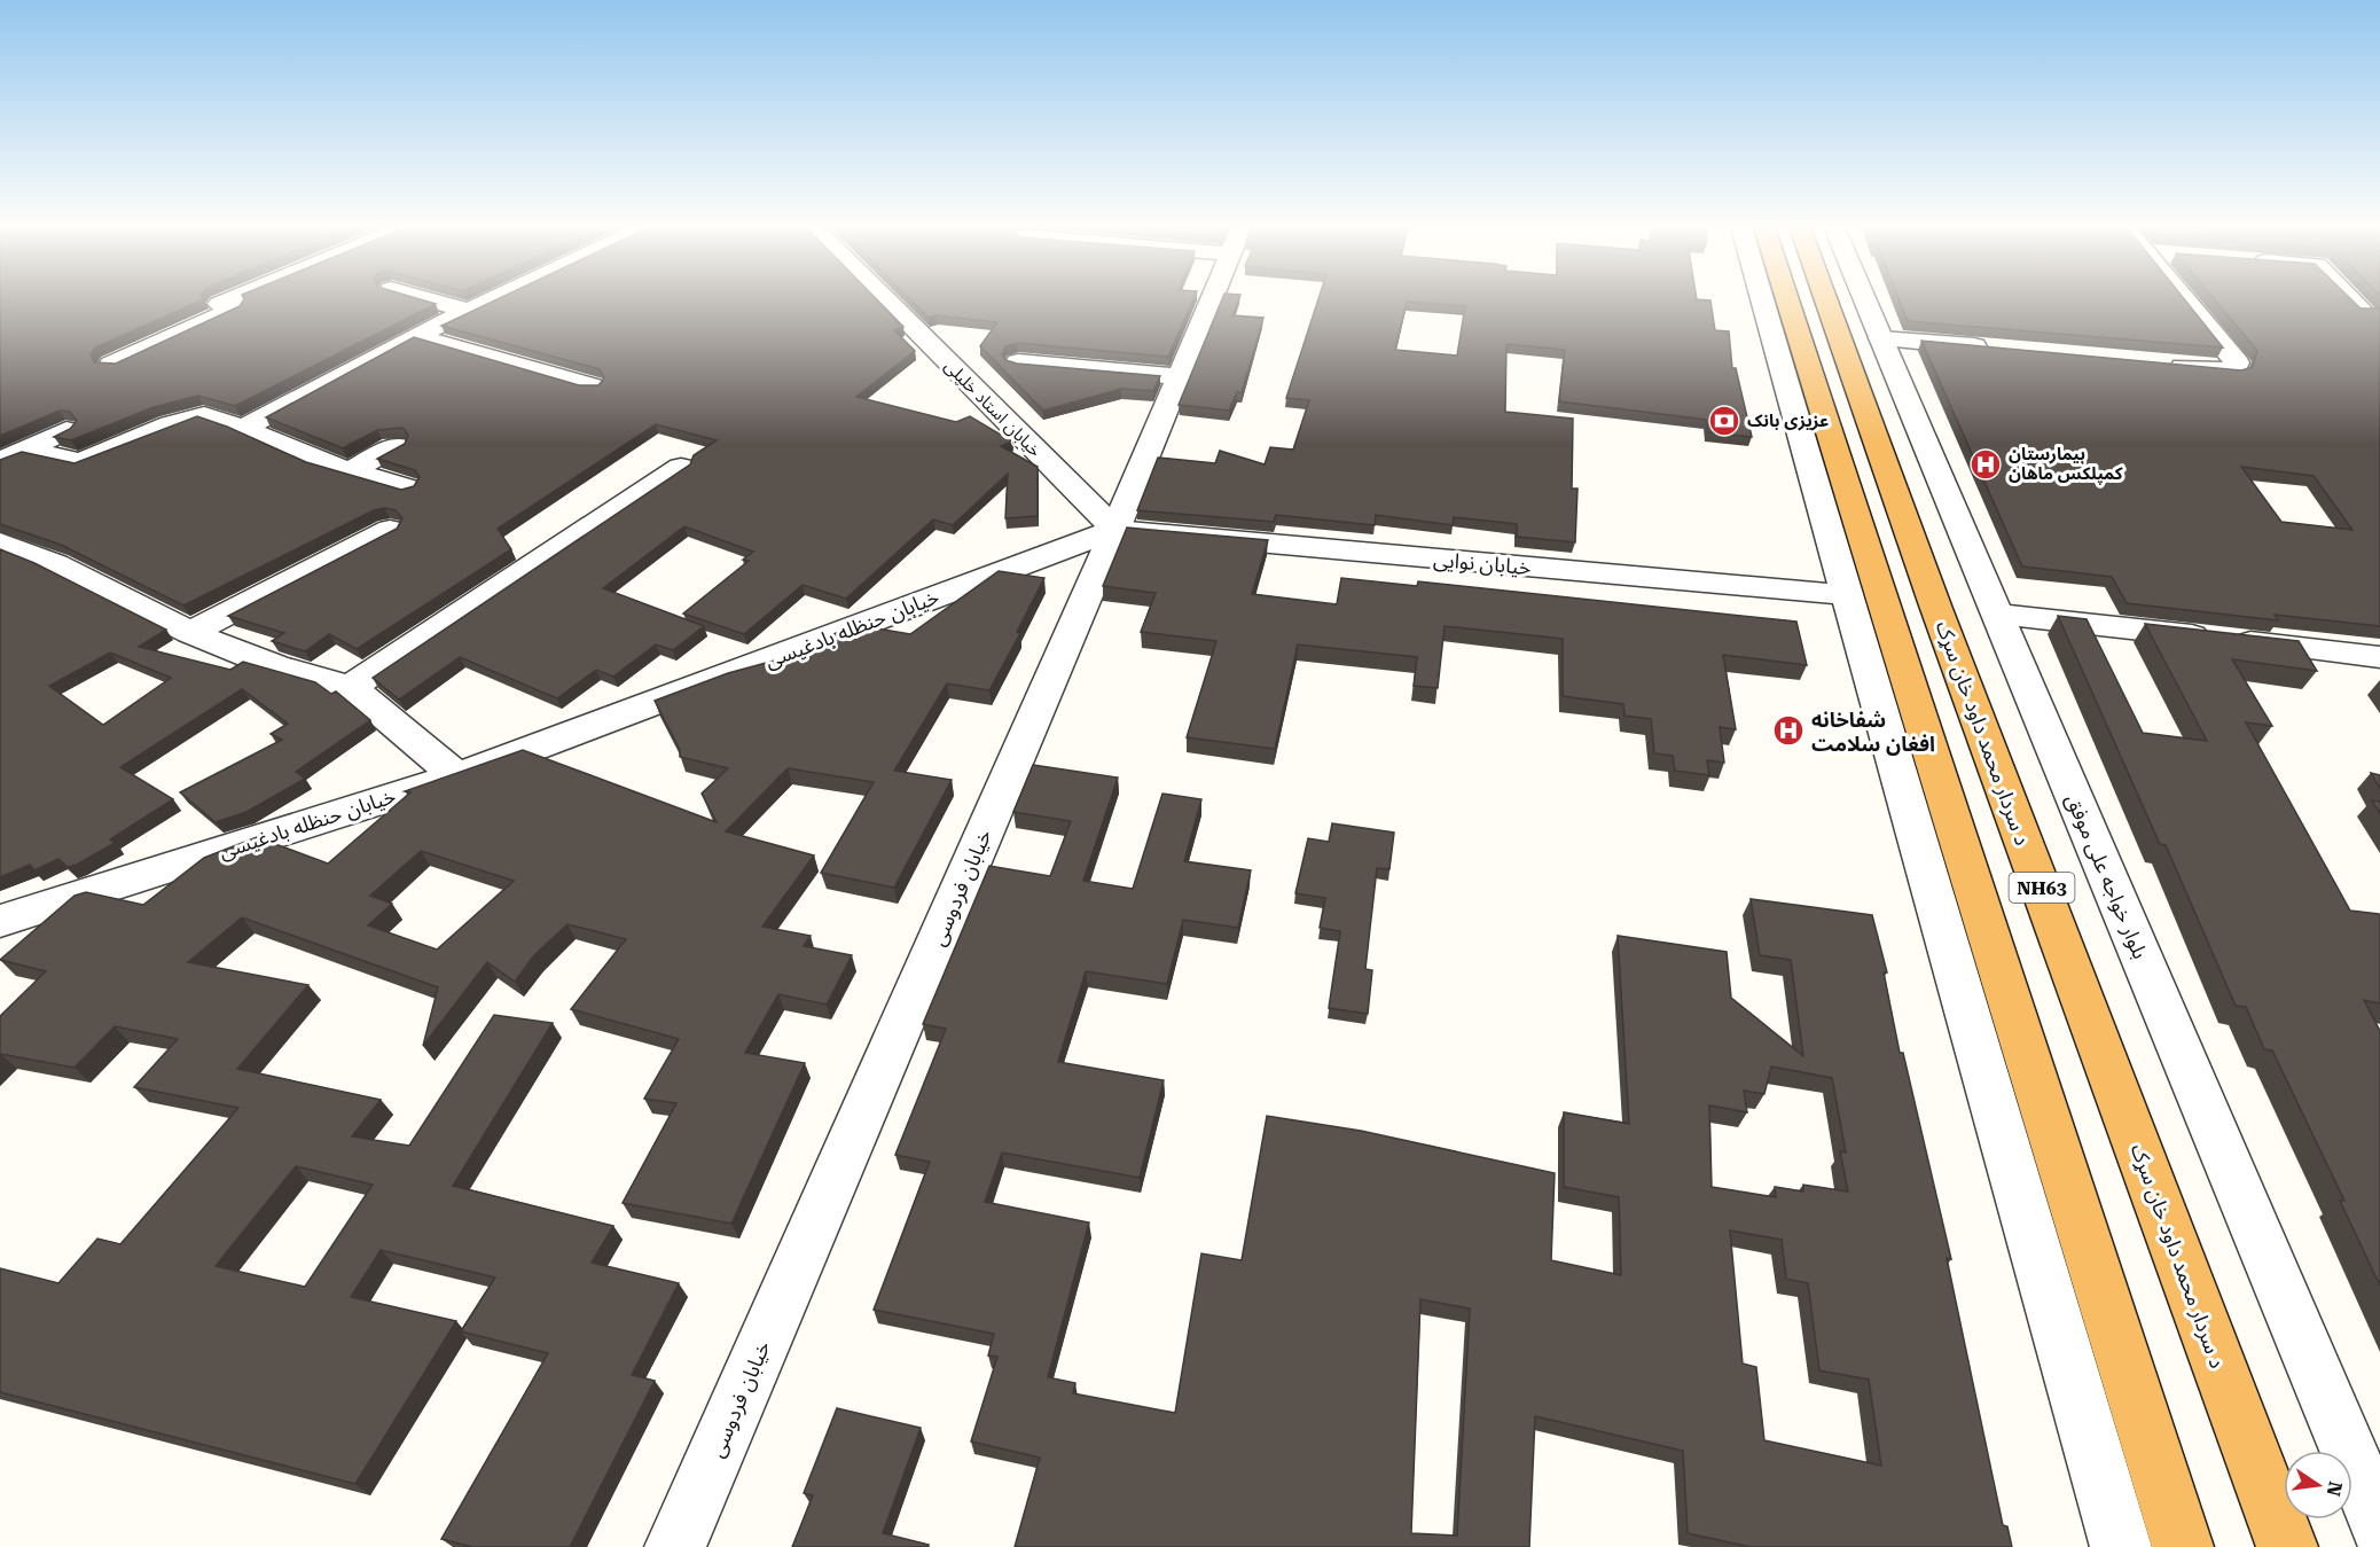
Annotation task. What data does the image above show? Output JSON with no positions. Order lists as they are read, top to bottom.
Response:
{
  "streets": {
    "highway": ["د سردار محمد داود خان سړک", "NH63"],
    "street": [
      "خیابان استاد خلیلی",
      "خیابان نوایی",
      "خیابان حنظله بادغیسی",
      "بلوار خواجه علی موفق",
      "خیابان فردوسی"
    ]
  },
  "crossings": [
    ["خیابان استاد خلیلی", "خیابان نوایی"],
    ["خیابان استاد خلیلی", "خیابان حنظله بادغیسی"],
    ["خیابان استاد خلیلی", "خیابان فردوسی"],
    ["خیابان نوایی", "خیابان حنظله بادغیسی"],
    ["خیابان نوایی", "خیابان فردوسی"],
    ["خیابان نوایی", "NH63"],
    ["خیابان حنظله بادغیسی", "خیابان فردوسی"]
  ],
  "places": {
    "bank": ["عزیزی بانک"],
    "hospital": ["بیمارستان کمپلکس ماهان", "شفاخانه افغان سلامت"]
  },
  "north": "right"
}
